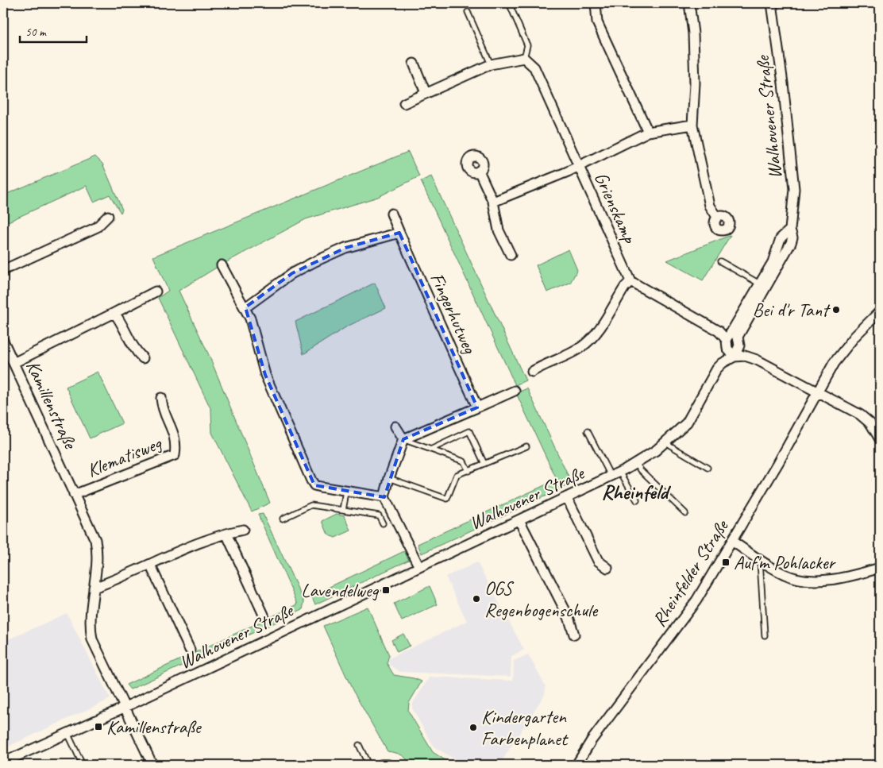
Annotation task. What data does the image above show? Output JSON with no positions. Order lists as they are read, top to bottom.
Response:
{
  "streets": {
    "street": [
      "Walhovener Straße",
      "Grienskamp",
      "Fingerhutweg",
      "Kamillenstraße",
      "Klematisweg",
      "Rheinfelder Straße"
    ]
  },
  "crossings": [
    ["Walhovener Straße", "Kamillenstraße"],
    ["Kamillenstraße", "Klematisweg"]
  ],
  "districts": ["Rheinfeld"],
  "places": {
    "other": ["Bei d'r Tant", "OGS Regenbogenschule", "Kindergarten Farbenplanet"],
    "transit": ["Auf'm Pohlacker", "Lavendelweg", "Kamillenstraße"]
  },
  "scale_bar": "50 m"
}
